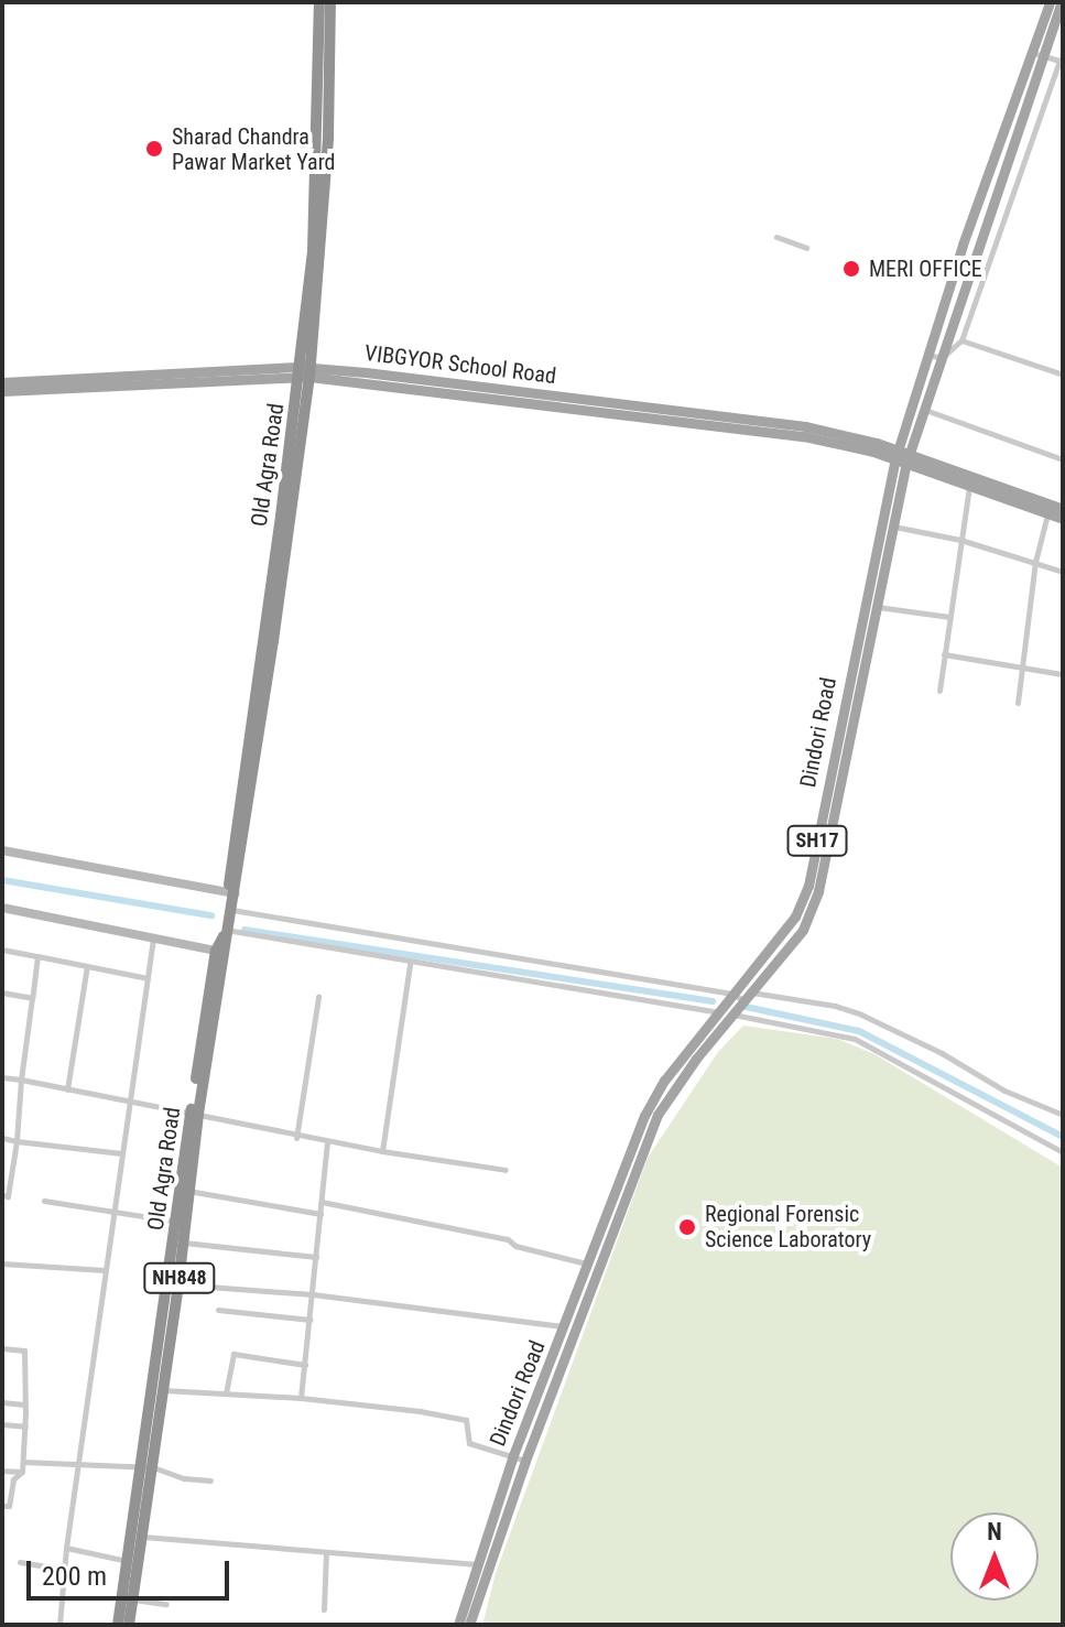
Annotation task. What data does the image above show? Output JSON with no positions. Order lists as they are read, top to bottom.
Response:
{
  "streets": {
    "highway": ["Old Agra Road", "NH848"],
    "main road": ["VIBGYOR School Road", "Dindori Road", "SH17"]
  },
  "crossings": [
    ["VIBGYOR School Road", "Dindori Road"],
    ["VIBGYOR School Road", "NH848"],
    ["Old Agra Road", "NH848"]
  ],
  "places": ["Sharad Chandra Pawar Market Yard", "MERI OFFICE", "Regional Forensic Science Laboratory"],
  "scale_bar": "200 m",
  "north": "top"
}
